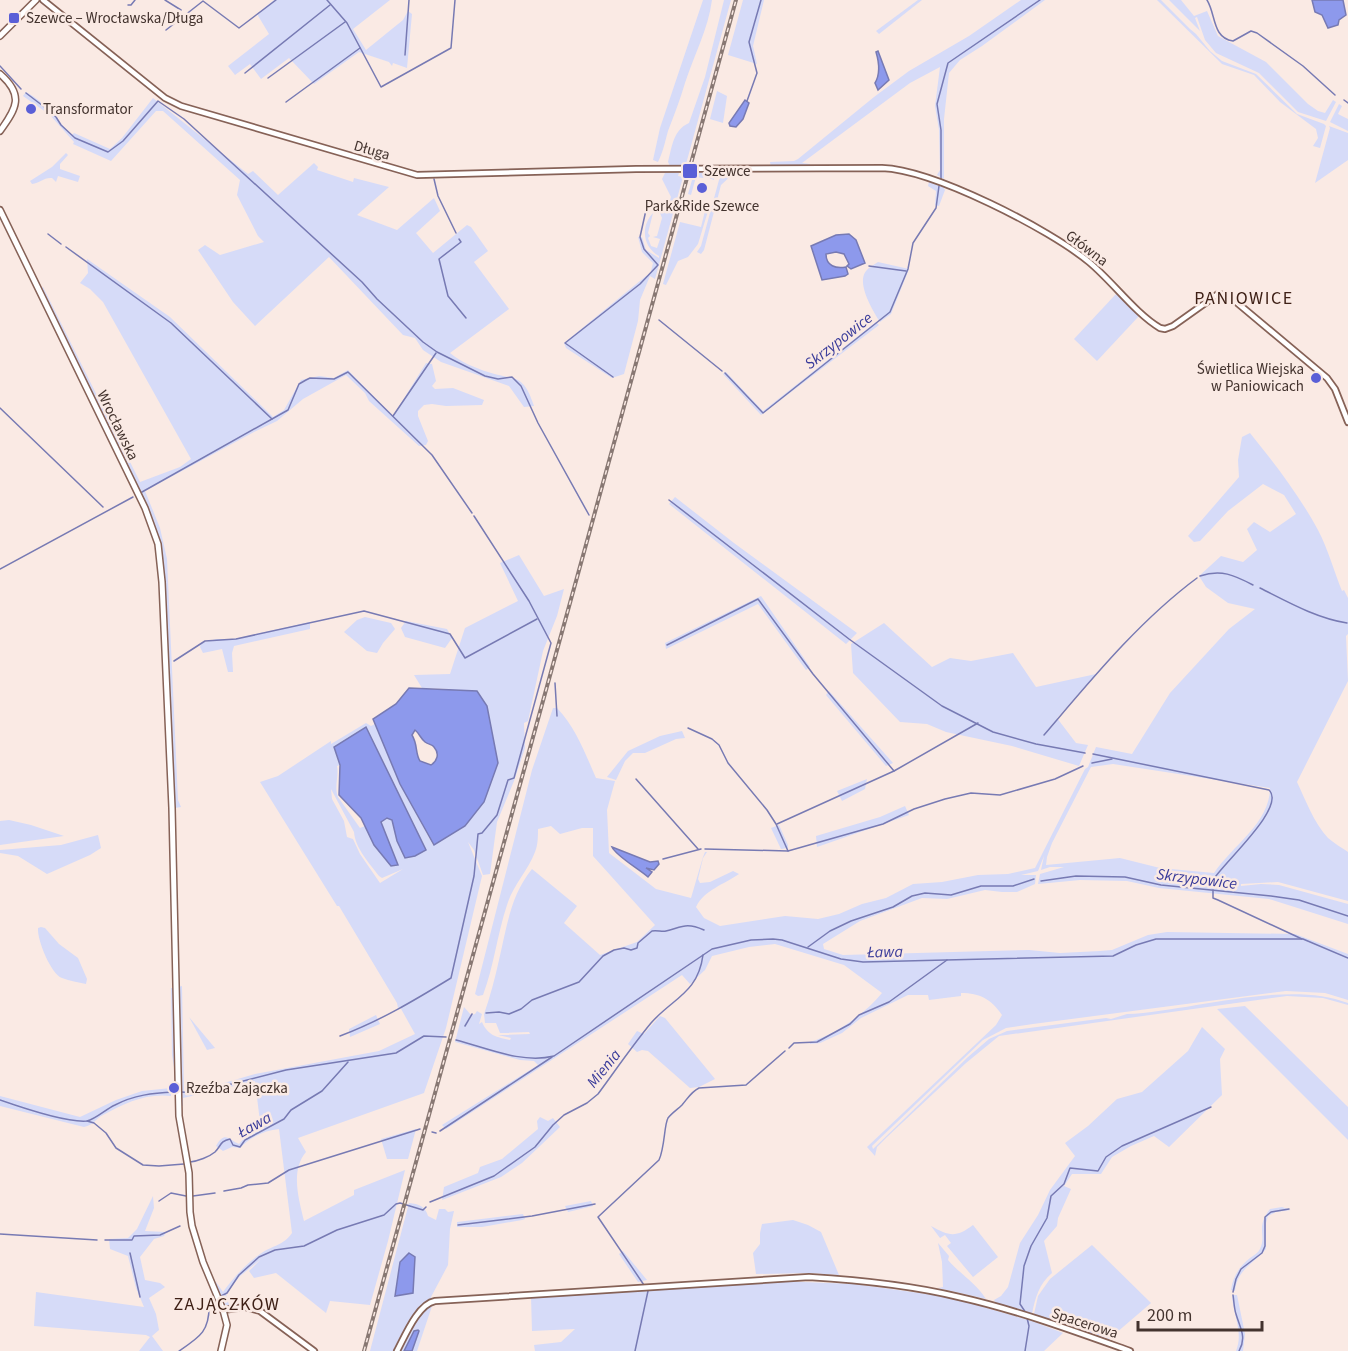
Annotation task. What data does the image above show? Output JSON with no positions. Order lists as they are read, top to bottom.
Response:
{
  "streets": {
    "main road": ["Wrocławska"],
    "street": ["Długa", "Główna", "Spacerowa"]
  },
  "crossings": [
    ["Długa", "Główna"]
  ],
  "districts": ["PANIOWICE", "ZAJĄCZKÓW"],
  "water": ["Skrzypowice", "Ława", "Mienia"],
  "places": {
    "transit": ["Szewce – Wrocławska/Długa", "Szewce"],
    "other": [
      "Transformator",
      "Park&Ride Szewce",
      "Świetlica Wiejska w Paniowicach",
      "Rzeźba Zajączka"
    ]
  },
  "scale_bar": "200 m"
}
